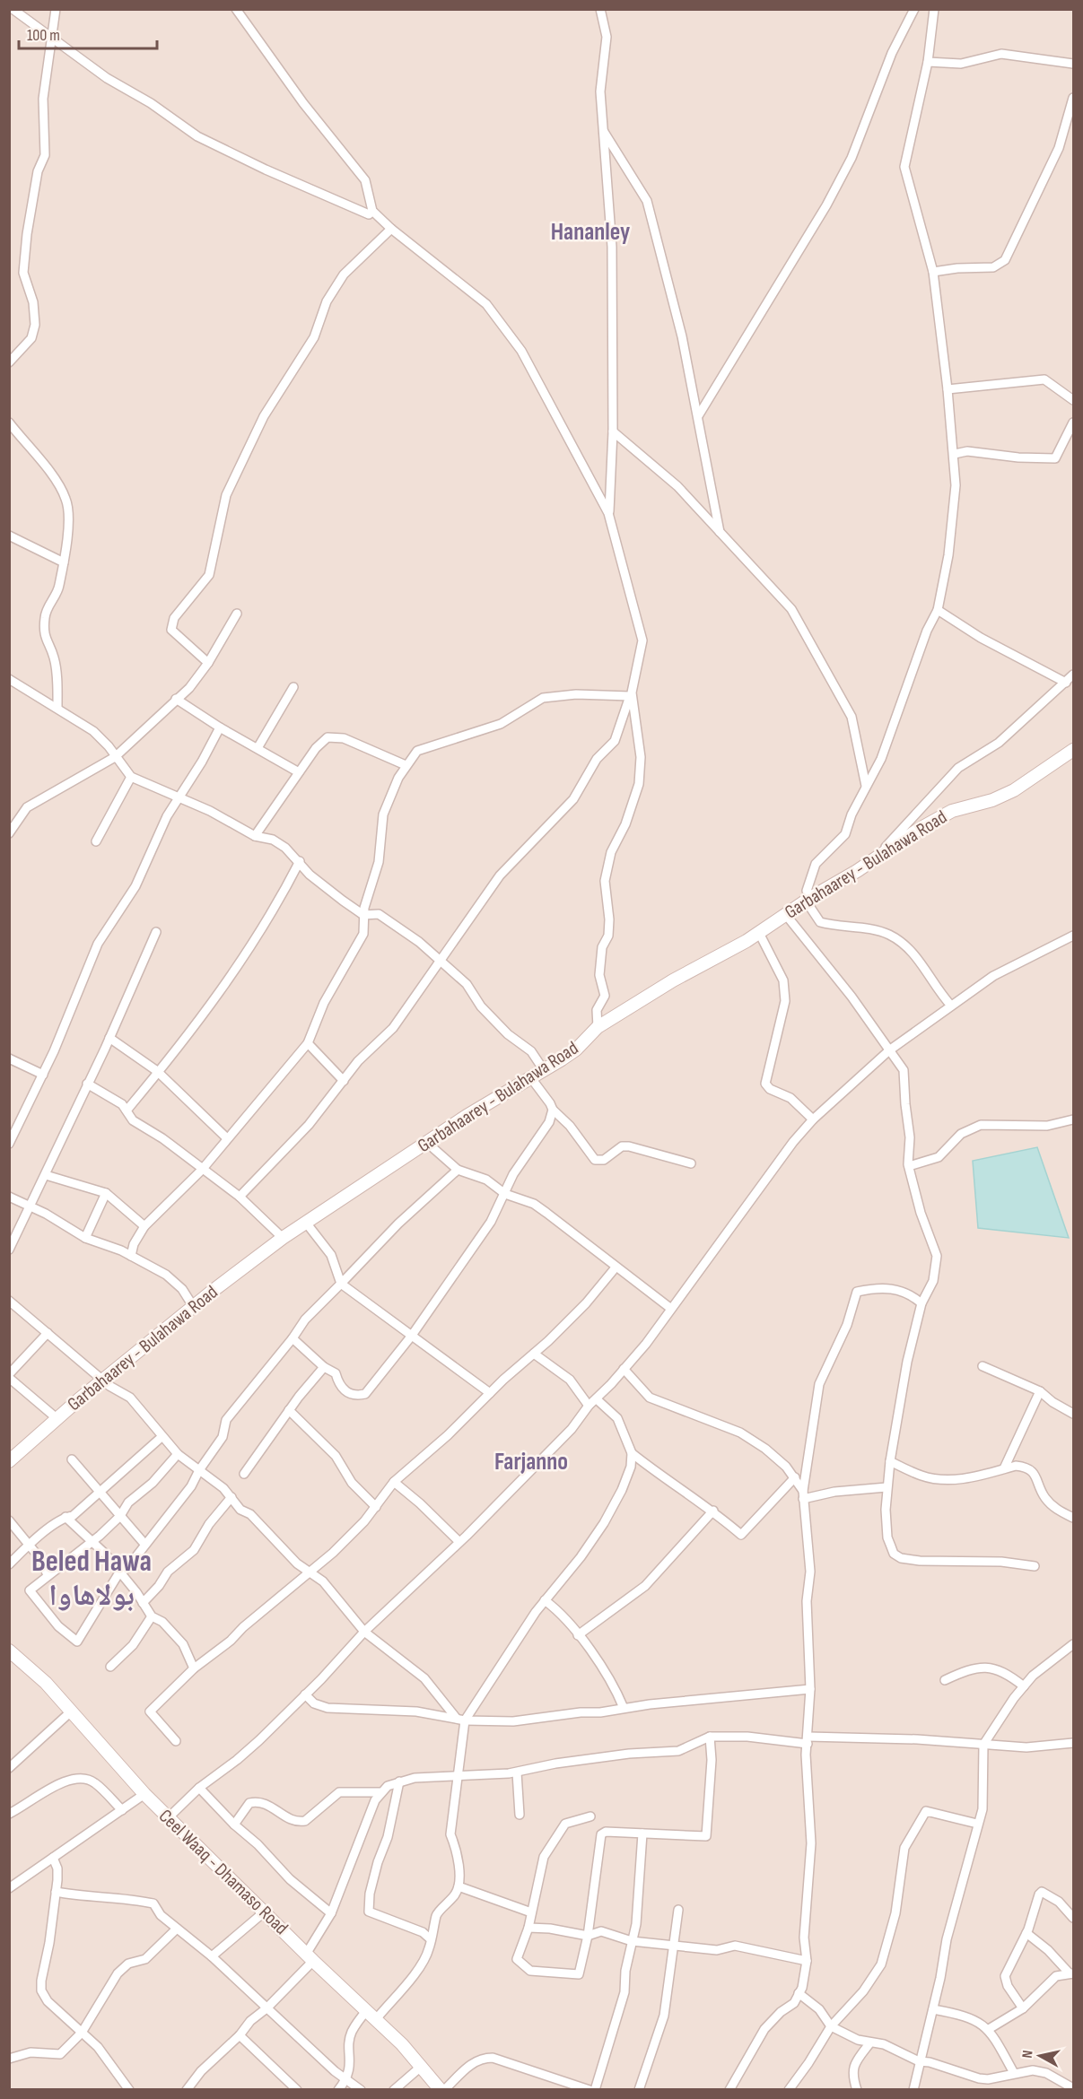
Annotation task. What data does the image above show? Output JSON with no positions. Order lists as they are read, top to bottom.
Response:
{
  "streets": {
    "main road": ["Garbahaarey - Bulahawa Road", "Ceel Waaq - Dhamaso Road"]
  },
  "districts": ["Hananley", "Farjanno", "Beled Hawa بولاهاوا"],
  "scale_bar": "100 m",
  "north": "left"
}
